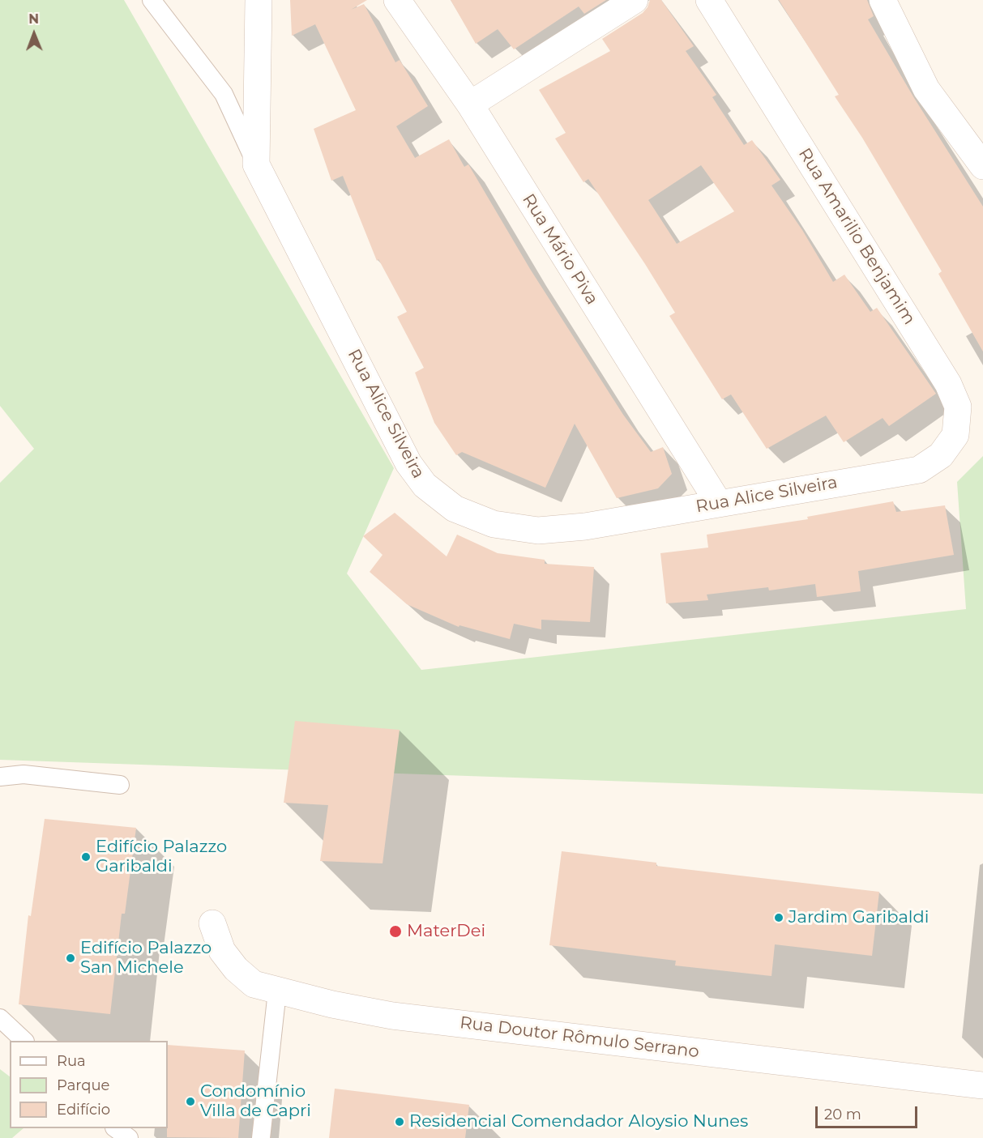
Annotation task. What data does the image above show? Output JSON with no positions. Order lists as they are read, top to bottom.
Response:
{
  "streets": {
    "street": [
      "Rua Amarilio Benjamim",
      "Rua Mário Piva",
      "Rua Alice Silveira",
      "Rua Doutor Rômulo Serrano"
    ]
  },
  "crossings": [
    ["Rua Amarilio Benjamim", "Rua Alice Silveira"],
    ["Rua Mário Piva", "Rua Alice Silveira"]
  ],
  "places": [
    "Edifício Palazzo Garibaldi",
    "Jardim Garibaldi",
    "MaterDei",
    "Edifício Palazzo San Michele",
    "Condomínio Villa de Capri",
    "Residencial Comendador Aloysio Nunes"
  ],
  "legend": ["Rua", "Parque", "Edifício"],
  "scale_bar": "20 m",
  "north": "top"
}
